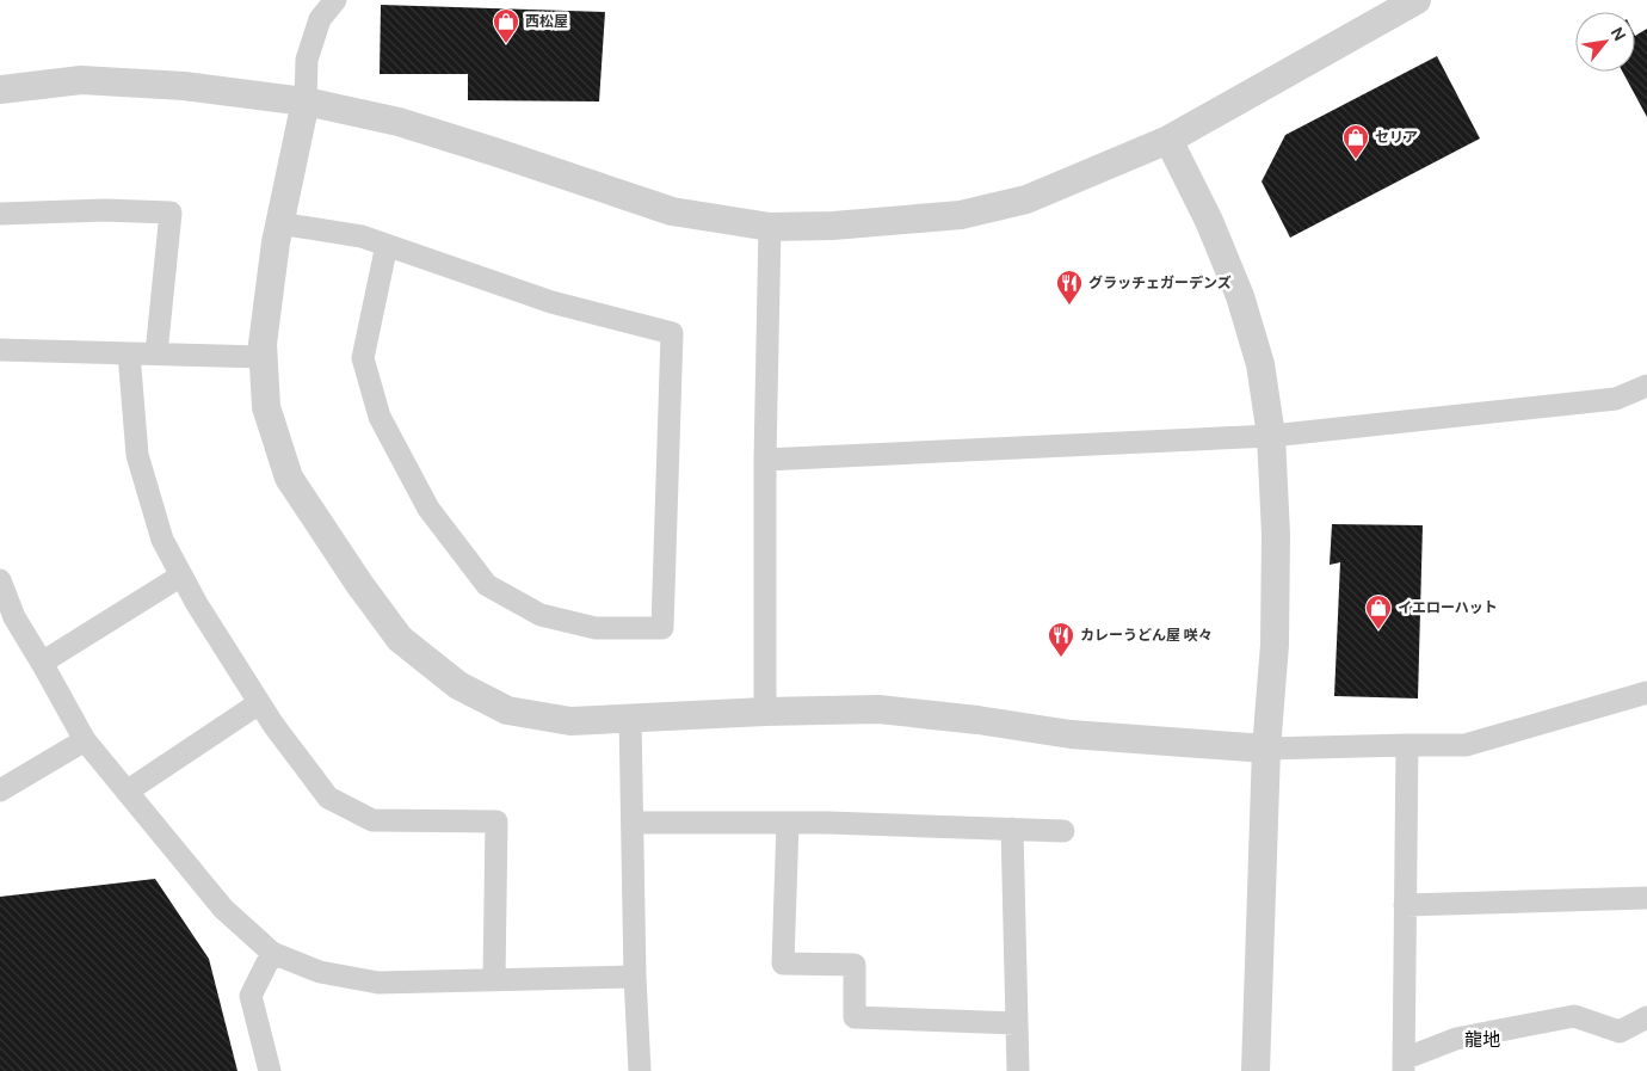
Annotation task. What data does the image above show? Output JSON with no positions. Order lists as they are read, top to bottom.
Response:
{
  "districts": ["龍地"],
  "places": {
    "shop": ["西松屋", "セリア", "イエローハット"],
    "restaurant": ["グラッチェガーデンズ", "カレーうどん屋 咲々"]
  },
  "north": "top right"
}
